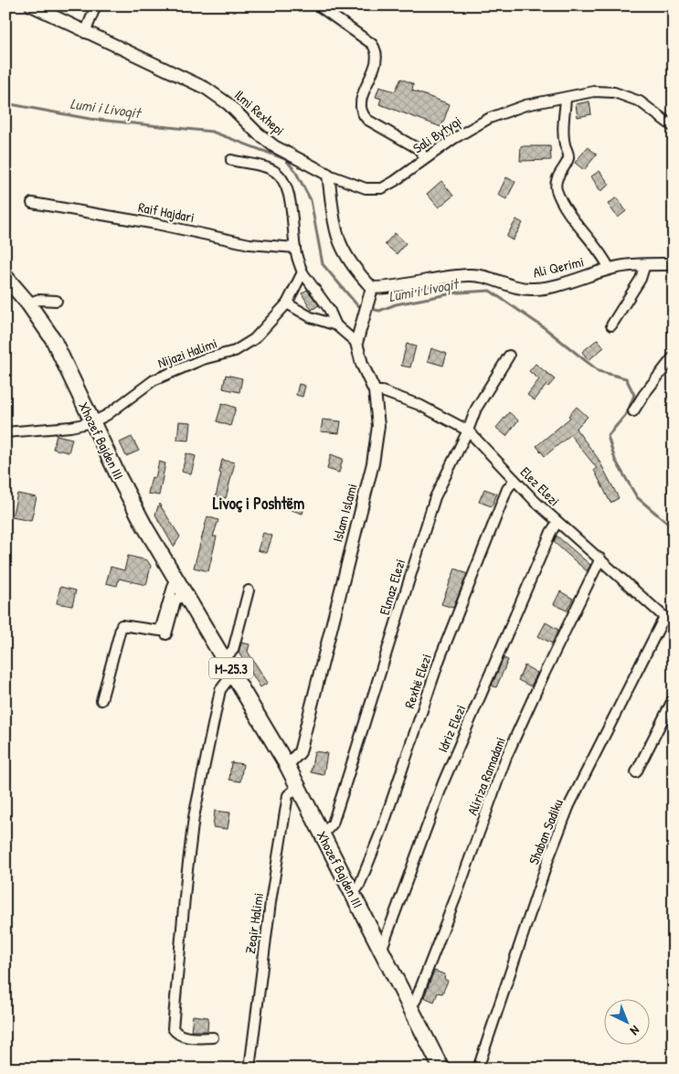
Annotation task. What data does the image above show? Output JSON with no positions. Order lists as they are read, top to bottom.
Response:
{
  "streets": {
    "main road": ["Xhozef Bajden III", "M-25.3"],
    "street": [
      "Ilmi Rexhepi",
      "Sali Bytyqi",
      "Raif Hajdari",
      "Ali Qerimi",
      "Nijazi Halimi",
      "Elez Elezi",
      "Islam Islami",
      "Elmaz Elezi",
      "Rexhë Elezi",
      "Idriz Elezi",
      "Aliriza Ramadani",
      "Shaban Sadiku",
      "Zeqir Halimi"
    ]
  },
  "crossings": [
    ["Ilmi Rexhepi", "Sali Bytyqi"],
    ["Nijazi Halimi", "Xhozef Bajden III"],
    ["Xhozef Bajden III", "Islam Islami"],
    ["Xhozef Bajden III", "Elmaz Elezi"],
    ["Xhozef Bajden III", "Rexhë Elezi"],
    ["Xhozef Bajden III", "Idriz Elezi"],
    ["Xhozef Bajden III", "Aliriza Ramadani"],
    ["Xhozef Bajden III", "Zeqir Halimi"],
    ["Elez Elezi", "Islam Islami"],
    ["Elez Elezi", "Elmaz Elezi"],
    ["Elez Elezi", "Rexhë Elezi"],
    ["Elez Elezi", "Idriz Elezi"],
    ["Elez Elezi", "Aliriza Ramadani"],
    ["Elez Elezi", "Shaban Sadiku"]
  ],
  "districts": ["Livoç i Poshtëm"],
  "water": ["Lumi i Livoqit"],
  "north": "bottom right"
}
